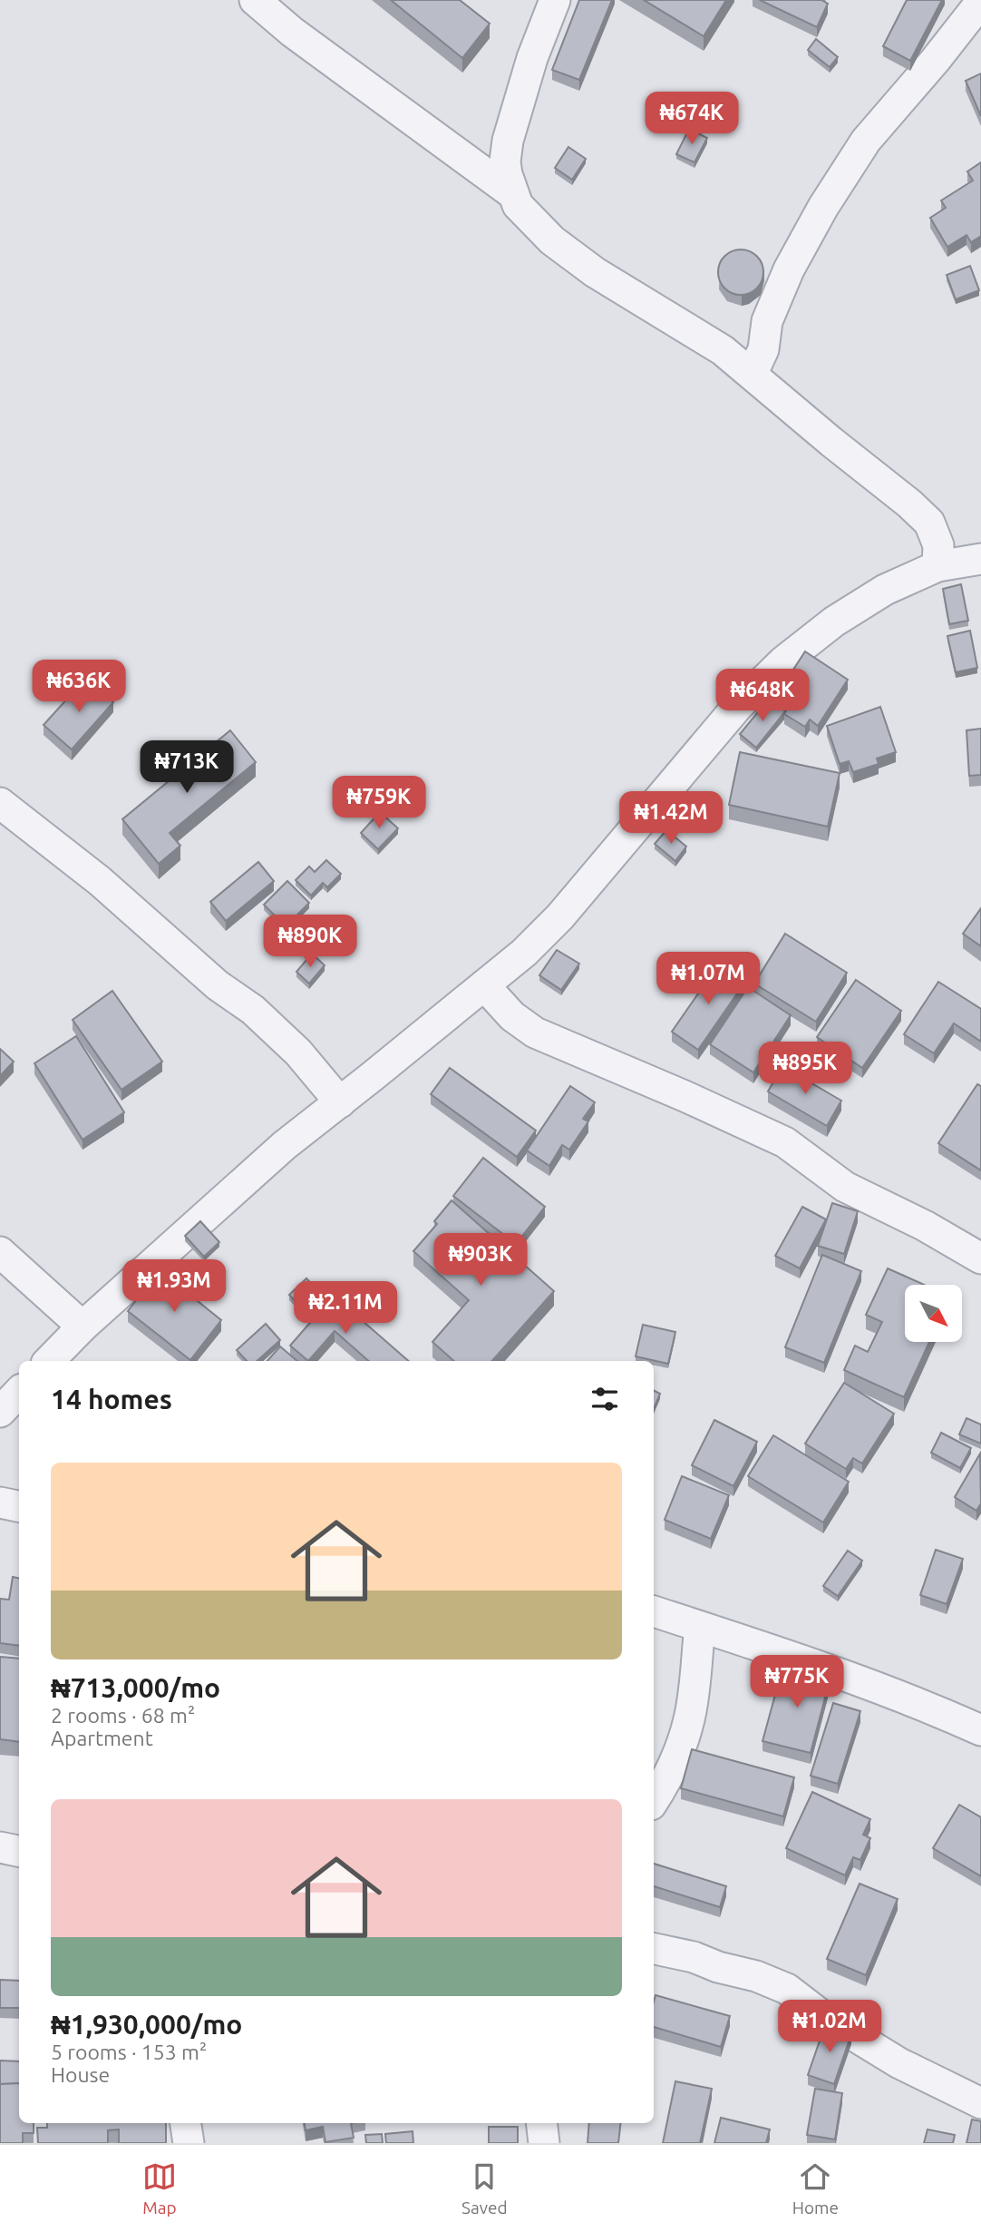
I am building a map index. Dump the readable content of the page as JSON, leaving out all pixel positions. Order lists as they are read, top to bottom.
{
  "north": "bottom right",
  "page": {
    "price": [
      "₦674K",
      "₦636K",
      "₦648K",
      "₦713K",
      "₦759K",
      "₦1.42M",
      "₦890K",
      "₦1.07M",
      "₦895K",
      "₦903K",
      "₦1.93M",
      "₦2.11M",
      "₦775K",
      "₦1.02M"
    ],
    "heading": "14 homes",
    "list": [
      {
        "name": "₦713,000/mo",
        "note": "2 rooms · 68 m² · Apartment"
      },
      {
        "name": "₦1,930,000/mo",
        "note": "5 rooms · 153 m² · House"
      }
    ],
    "tabs": ["Map", "Saved", "Home"]
  }
}
